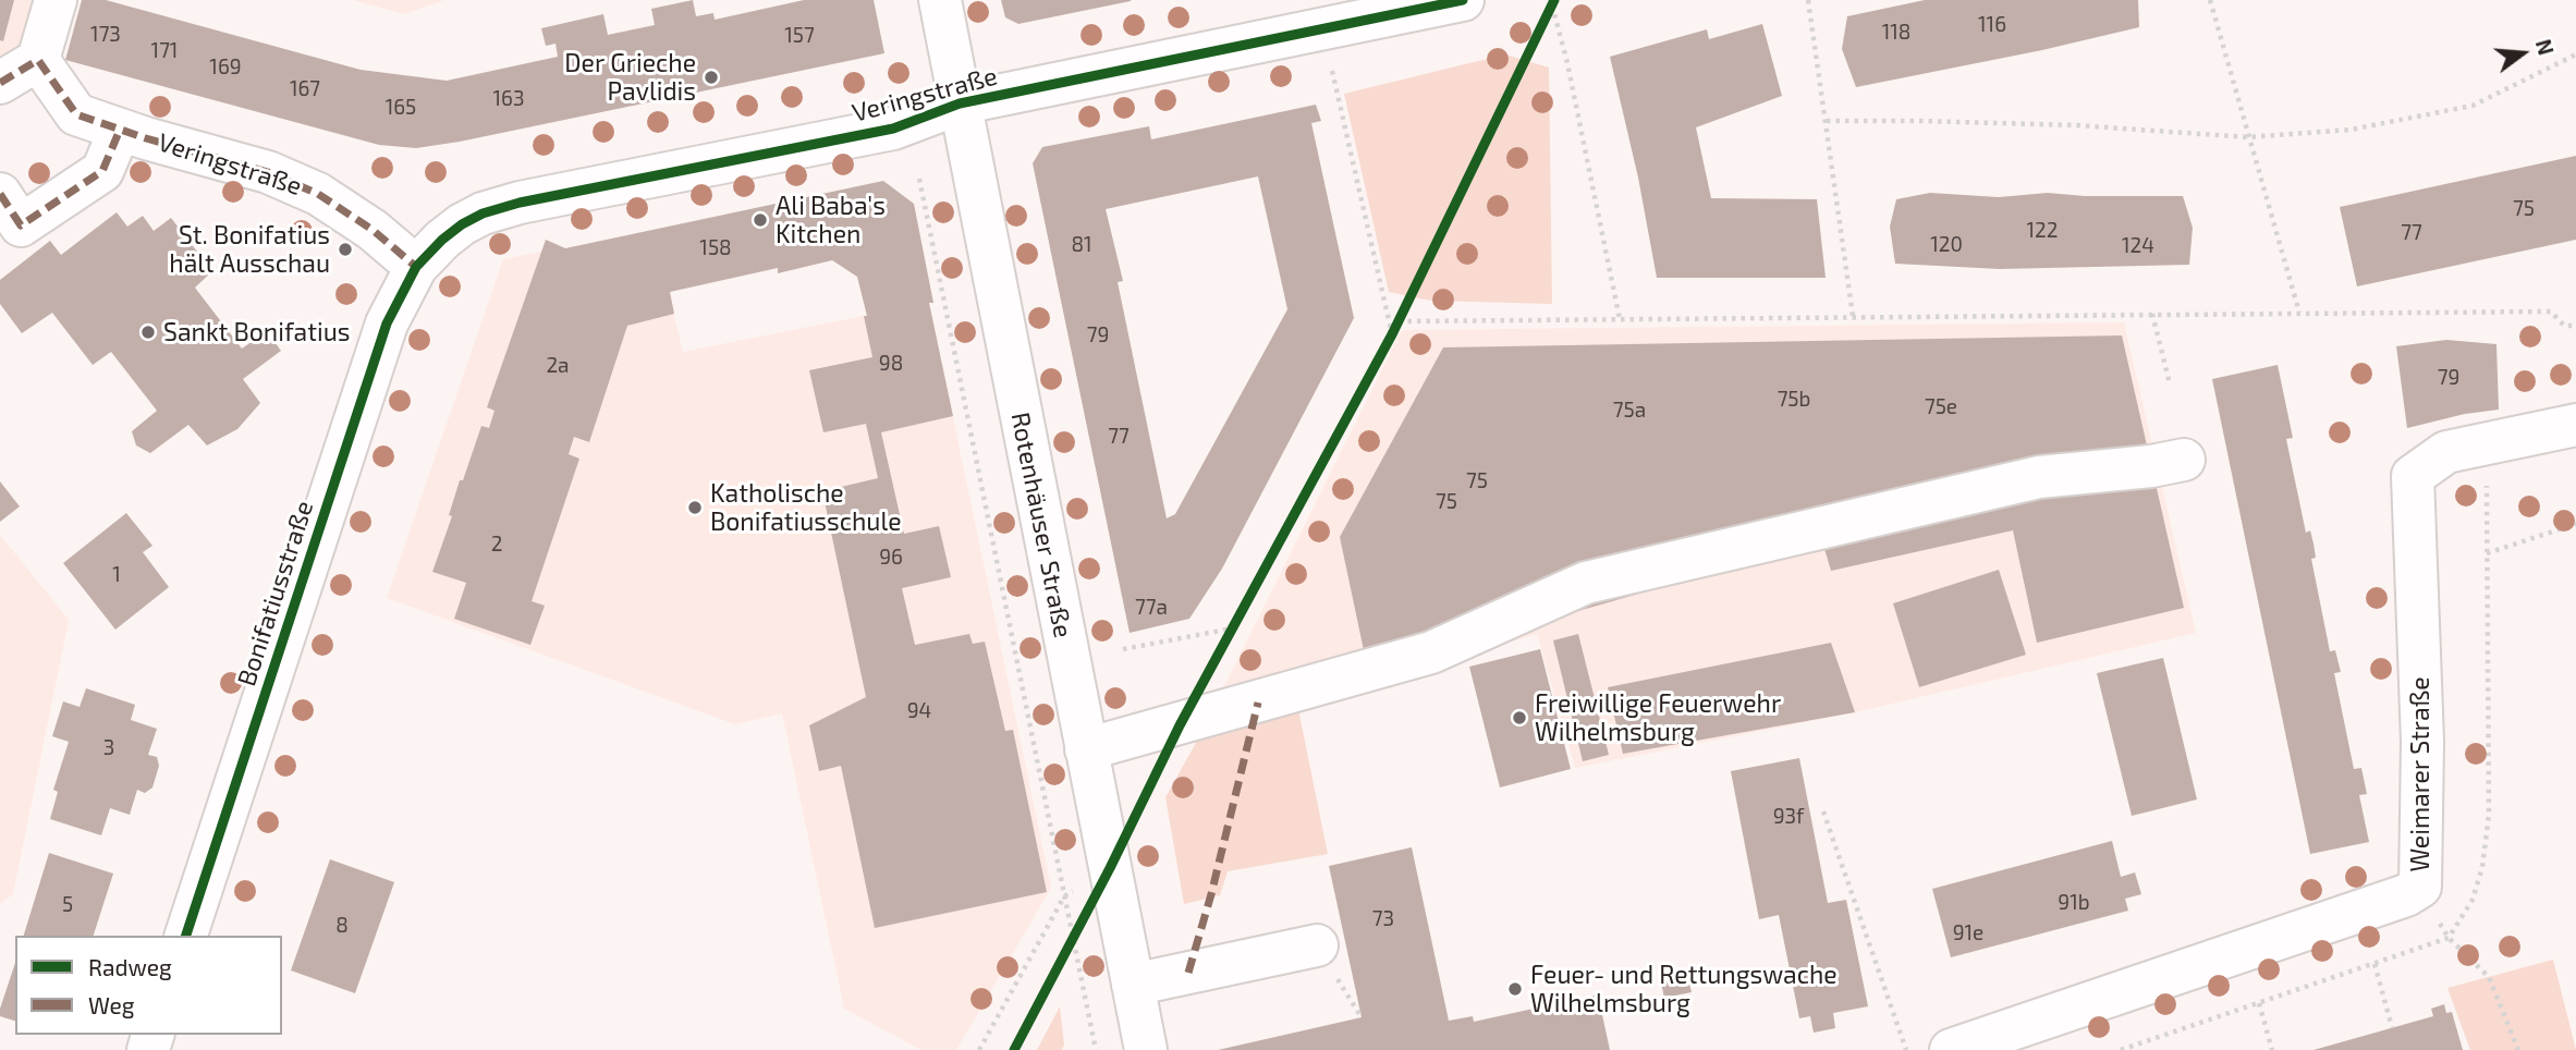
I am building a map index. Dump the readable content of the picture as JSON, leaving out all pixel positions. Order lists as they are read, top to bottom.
{
  "streets": {
    "street": [
      "Veringstraße",
      "Rotenhäuser Straße",
      "Bonifatiusstraße",
      "Weimarer Straße"
    ]
  },
  "crossings": [
    ["Veringstraße", "Rotenhäuser Straße"],
    ["Veringstraße", "Bonifatiusstraße"]
  ],
  "places": [
    "Der Grieche Pavlidis",
    "Ali Baba's Kitchen",
    "St. Bonifatius hält Ausschau",
    "Sankt Bonifatius",
    "Katholische Bonifatiusschule",
    "Freiwillige Feuerwehr Wilhelmsburg",
    "Feuer- und Rettungswache Wilhelmsburg"
  ],
  "house_numbers": [
    "116",
    "118",
    "173",
    "157",
    "171",
    "169",
    "167",
    "163",
    "165",
    "75",
    "122",
    "77",
    "81",
    "120",
    "124",
    "158",
    "79",
    "98",
    "2a",
    "79",
    "75b",
    "75e",
    "75a",
    "77",
    "75",
    "75",
    "2",
    "96",
    "1",
    "77a",
    "94",
    "3",
    "93f",
    "91b",
    "5",
    "73",
    "8",
    "91e"
  ],
  "legend": ["Radweg", "Weg"],
  "north": "right"
}
